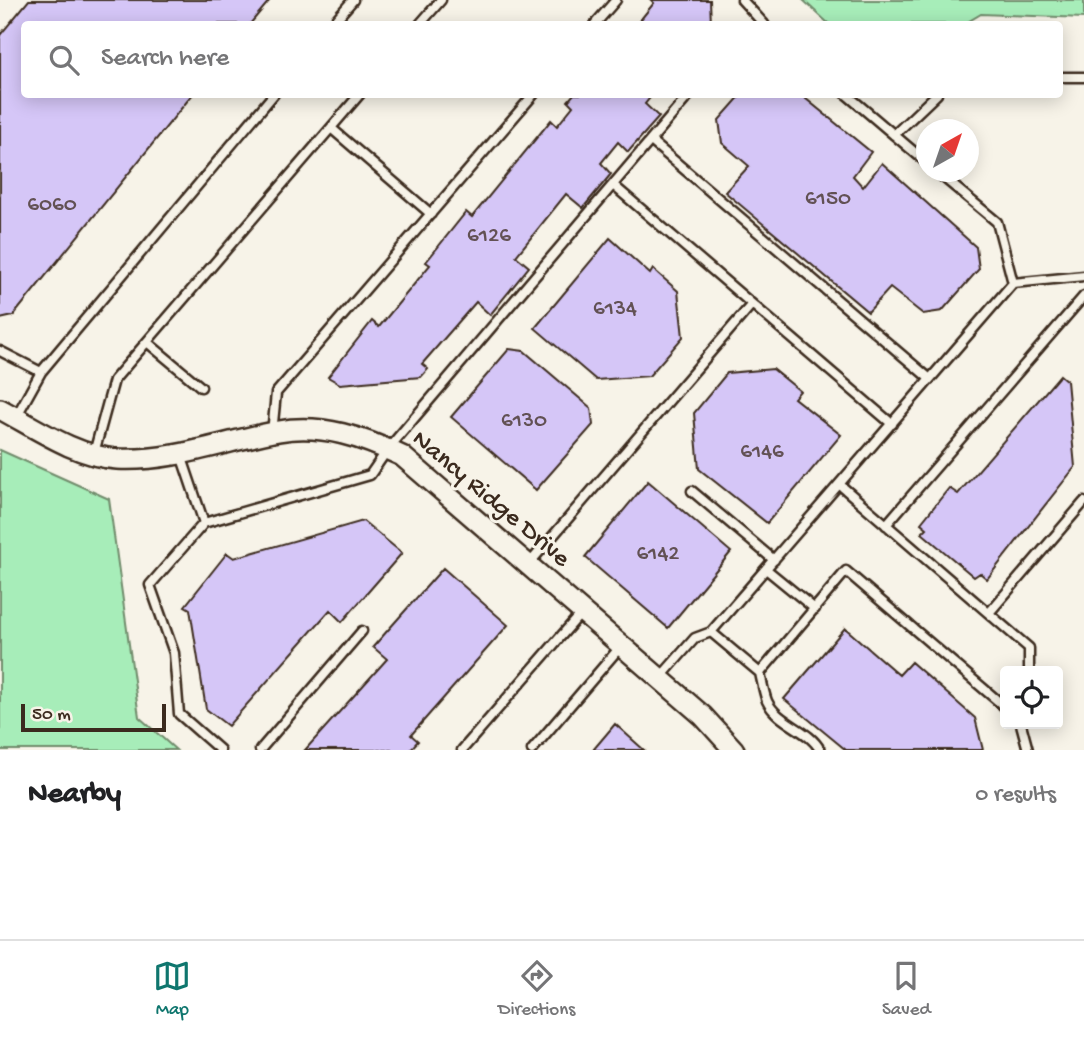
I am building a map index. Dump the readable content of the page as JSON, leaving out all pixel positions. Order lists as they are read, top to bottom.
{
  "streets": {
    "street": ["Nancy Ridge Drive"]
  },
  "house_numbers": [
    "6150",
    "6060",
    "6126",
    "6134",
    "6130",
    "6146",
    "6142"
  ],
  "scale_bar": "50 m",
  "north": "top right",
  "page": {
    "search": "Search here",
    "scale": "50 m",
    "heading": ["Nearby", "0 results"],
    "nav": ["Map", "Directions", "Saved"]
  }
}
